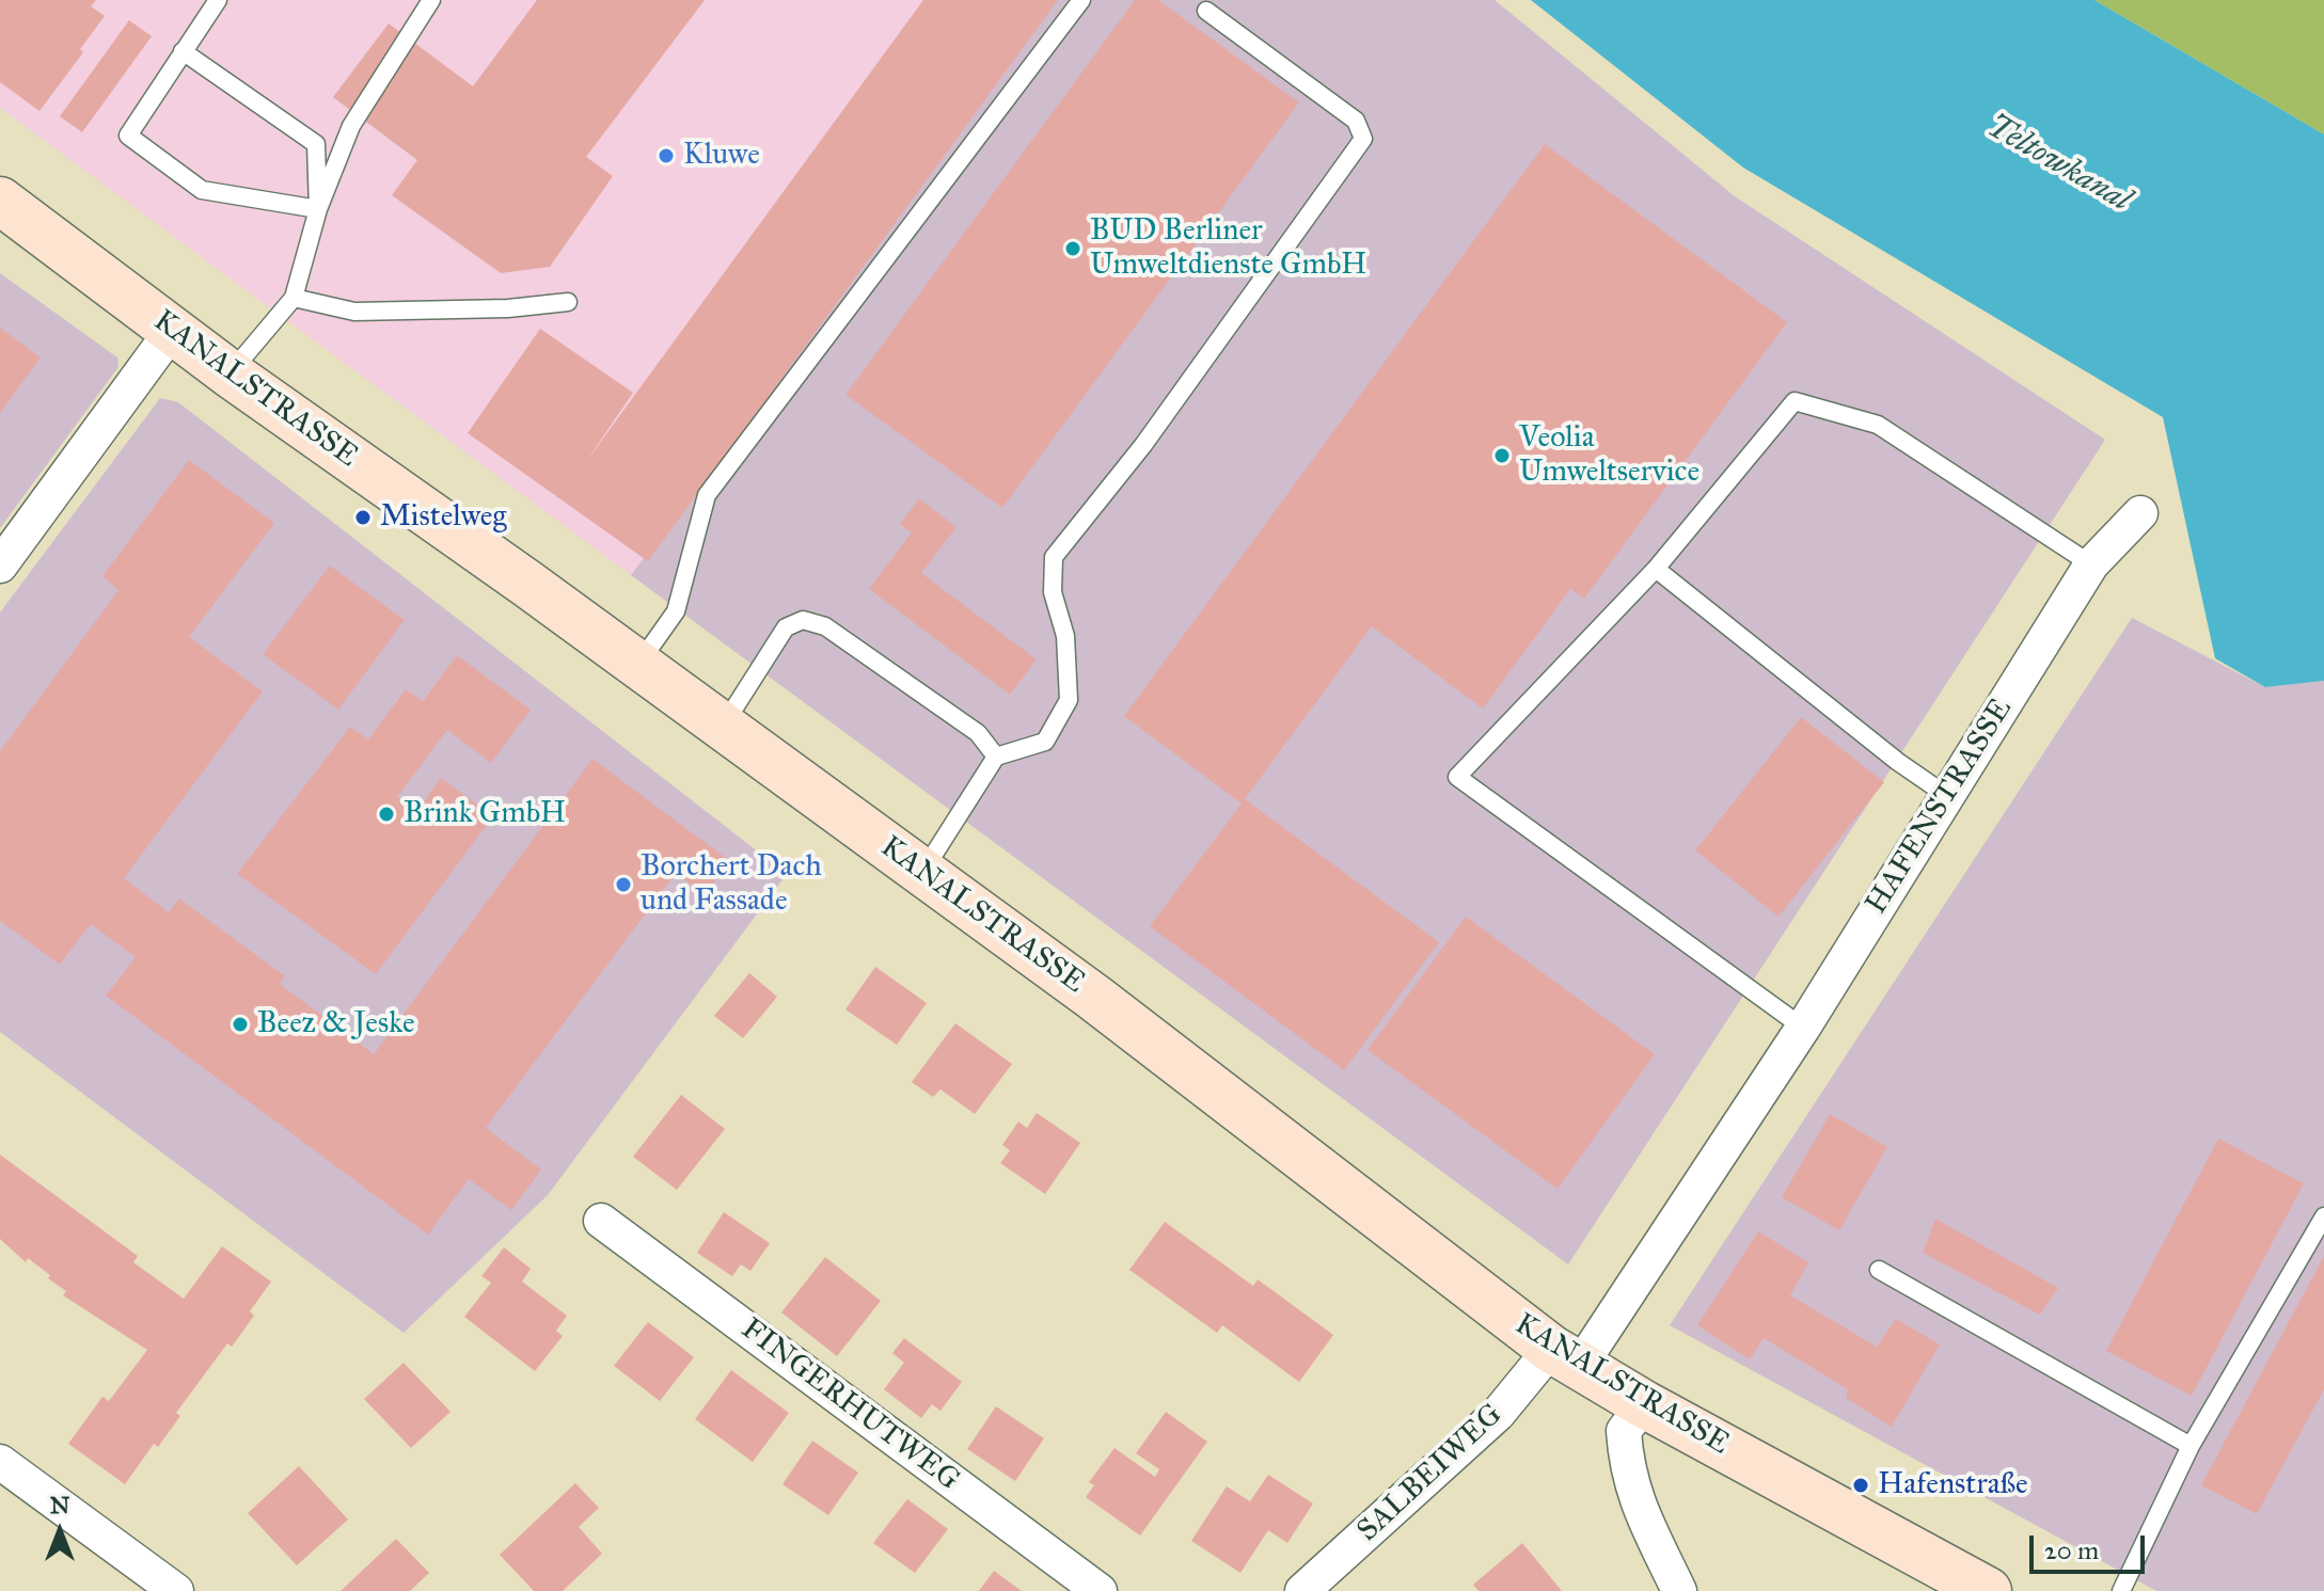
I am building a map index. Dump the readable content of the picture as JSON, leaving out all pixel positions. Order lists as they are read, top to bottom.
{
  "streets": {
    "street": [
      "KANALSTRASSE",
      "HAFENSTRASSE",
      "FINGERHUTWEG",
      "SALBEIWEG"
    ]
  },
  "crossings": [
    ["KANALSTRASSE", "HAFENSTRASSE"],
    ["KANALSTRASSE", "SALBEIWEG"],
    ["HAFENSTRASSE", "SALBEIWEG"]
  ],
  "water": ["Teltowkanal"],
  "places": [
    "Kluwe",
    "BUD Berliner Umweltdienste GmbH",
    "Veolia Umweltservice",
    "Mistelweg",
    "Brink GmbH",
    "Borchert Dach und Fassade",
    "Beez & Jeske",
    "Hafenstraße"
  ],
  "scale_bar": "20 m",
  "north": "top"
}
